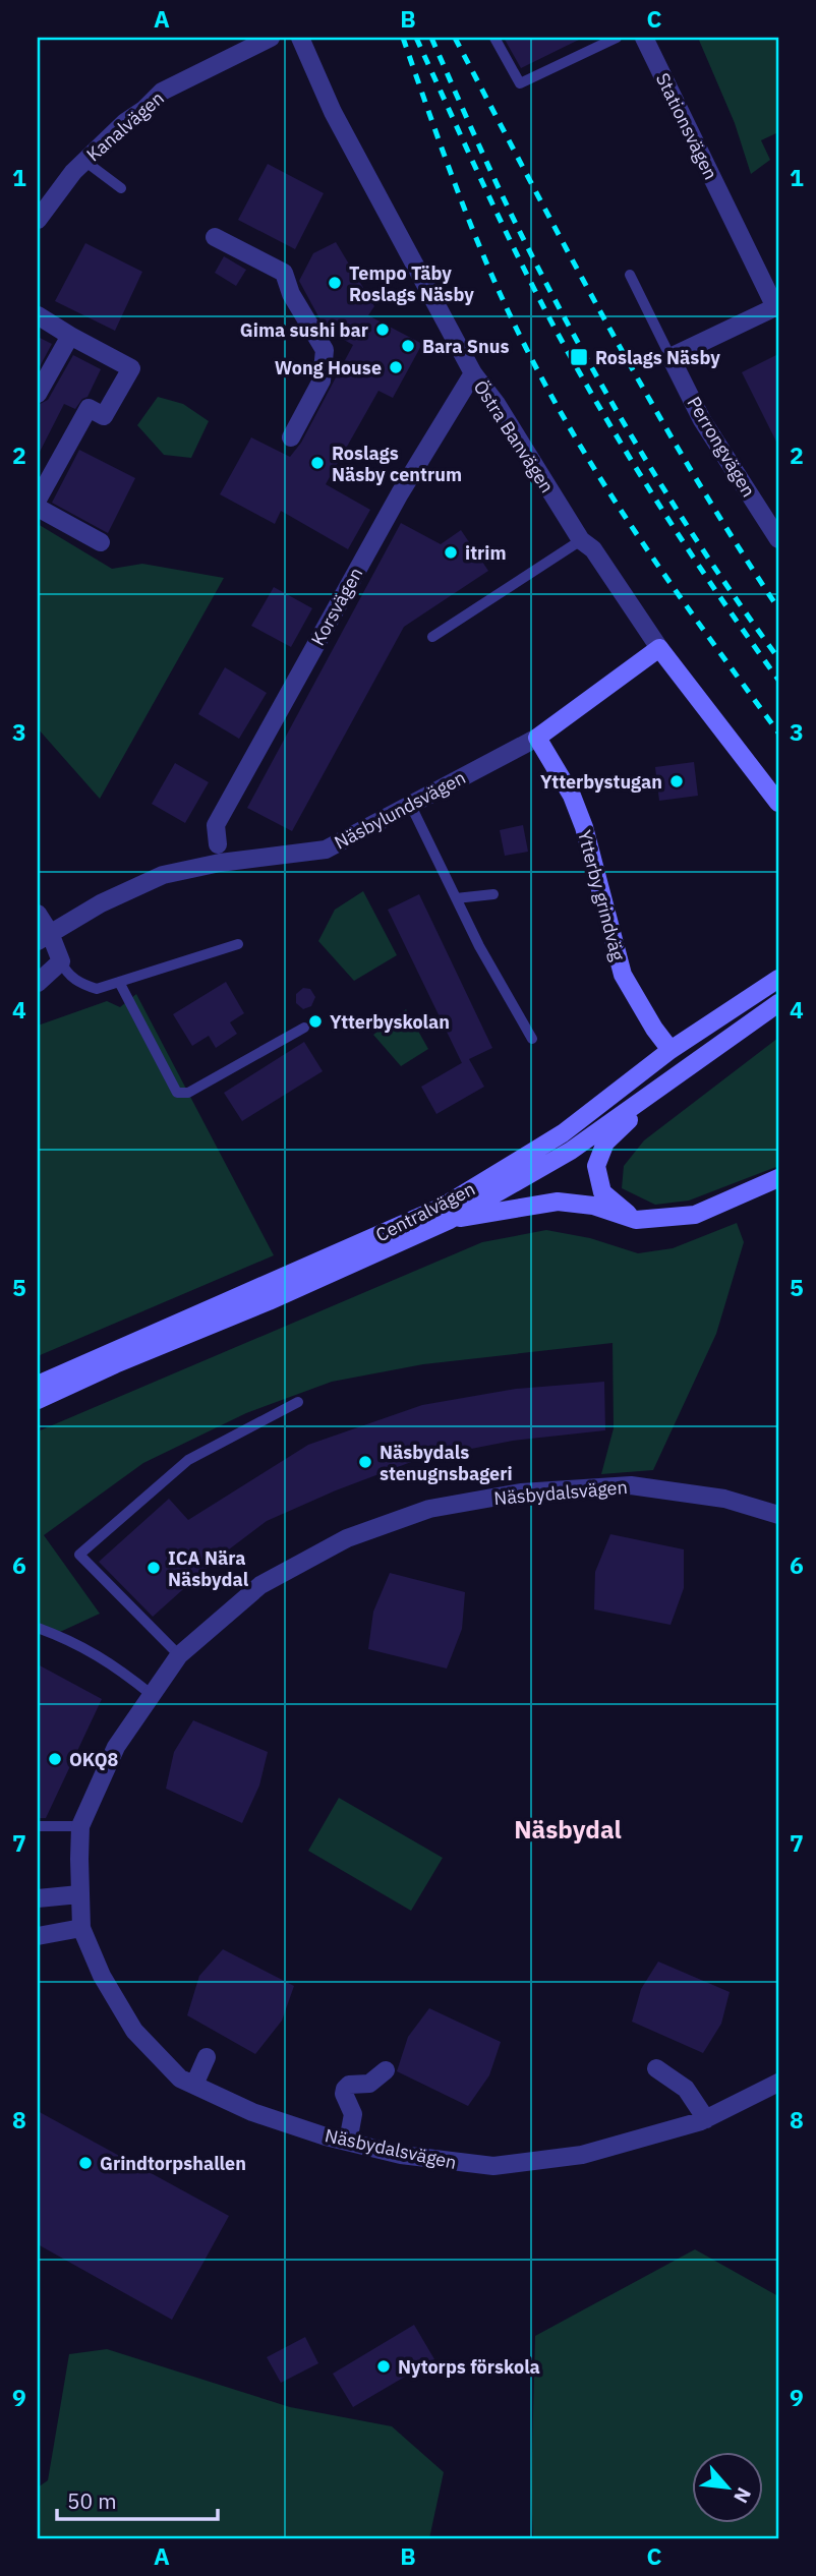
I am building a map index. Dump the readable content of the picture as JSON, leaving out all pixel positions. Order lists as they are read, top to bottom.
{
  "streets": {
    "street": [
      "Kanalvägen",
      "Stationsvägen",
      "Östra Banvägen",
      "Perrongvägen",
      "Korsvägen",
      "Näsbylundsvägen",
      "Ytterby grindväg",
      "Centralvägen",
      "Näsbydalsvägen"
    ]
  },
  "crossings": [
    ["Östra Banvägen", "Korsvägen"],
    ["Östra Banvägen", "Näsbylundsvägen"],
    ["Näsbylundsvägen", "Ytterby grindväg"],
    ["Ytterby grindväg", "Centralvägen"]
  ],
  "districts": ["Näsbydal"],
  "places": {
    "other": [
      "Tempo Täby Roslags Näsby",
      "Gima sushi bar",
      "Bara Snus",
      "Wong House",
      "Roslags Näsby centrum",
      "itrim",
      "Ytterbystugan",
      "Ytterbyskolan",
      "Näsbydals stenugnsbageri",
      "ICA Nära Näsbydal",
      "OKQ8",
      "Grindtorpshallen",
      "Nytorps förskola"
    ],
    "transit": ["Roslags Näsby"]
  },
  "scale_bar": "50 m",
  "north": "bottom right",
  "grid": {
    "columns": ["A", "B", "C"],
    "rows": [
      "1",
      "2",
      "3",
      "4",
      "5",
      "6",
      "7",
      "8",
      "9"
    ]
  }
}
